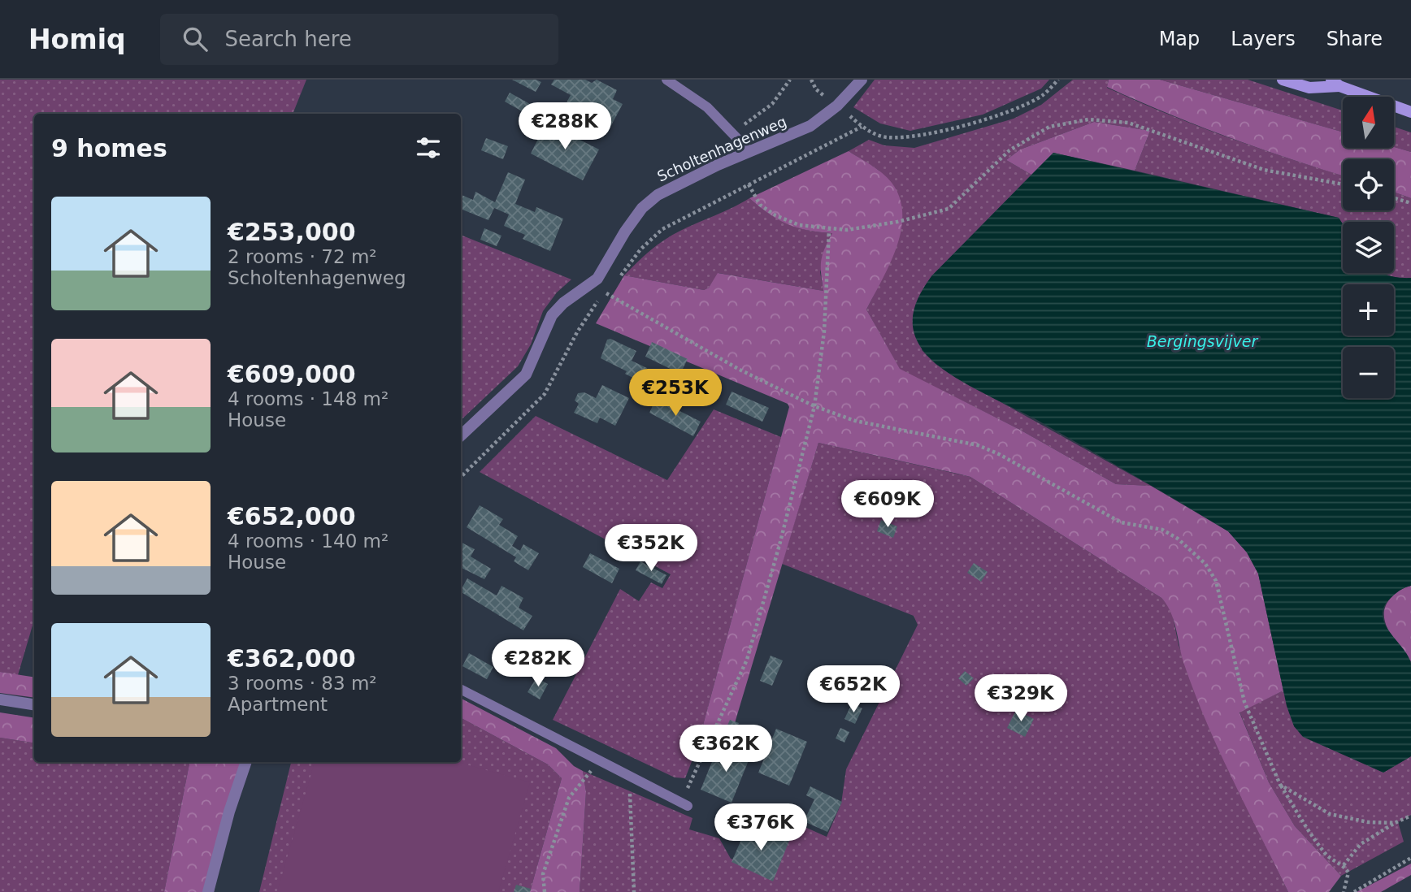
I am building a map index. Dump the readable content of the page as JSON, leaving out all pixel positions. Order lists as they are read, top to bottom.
{
  "streets": {
    "street": ["Scholtenhagenweg"]
  },
  "water": ["Bergingsvijver"],
  "north": "top",
  "page": {
    "header": "Homiq",
    "search": "Search here",
    "nav": ["Map", "Layers", "Share"],
    "map_buttons": ["+", "−"],
    "price": [
      "€288K",
      "€253K",
      "€609K",
      "€352K",
      "€282K",
      "€652K",
      "€329K",
      "€362K",
      "€376K"
    ],
    "heading": "9 homes",
    "list": [
      {
        "name": "€253,000",
        "note": "2 rooms · 72 m² · Scholtenhagenweg"
      },
      {
        "name": "€609,000",
        "note": "4 rooms · 148 m² · House"
      },
      {
        "name": "€652,000",
        "note": "4 rooms · 140 m² · House"
      },
      {
        "name": "€362,000",
        "note": "3 rooms · 83 m² · Apartment"
      }
    ]
  }
}
